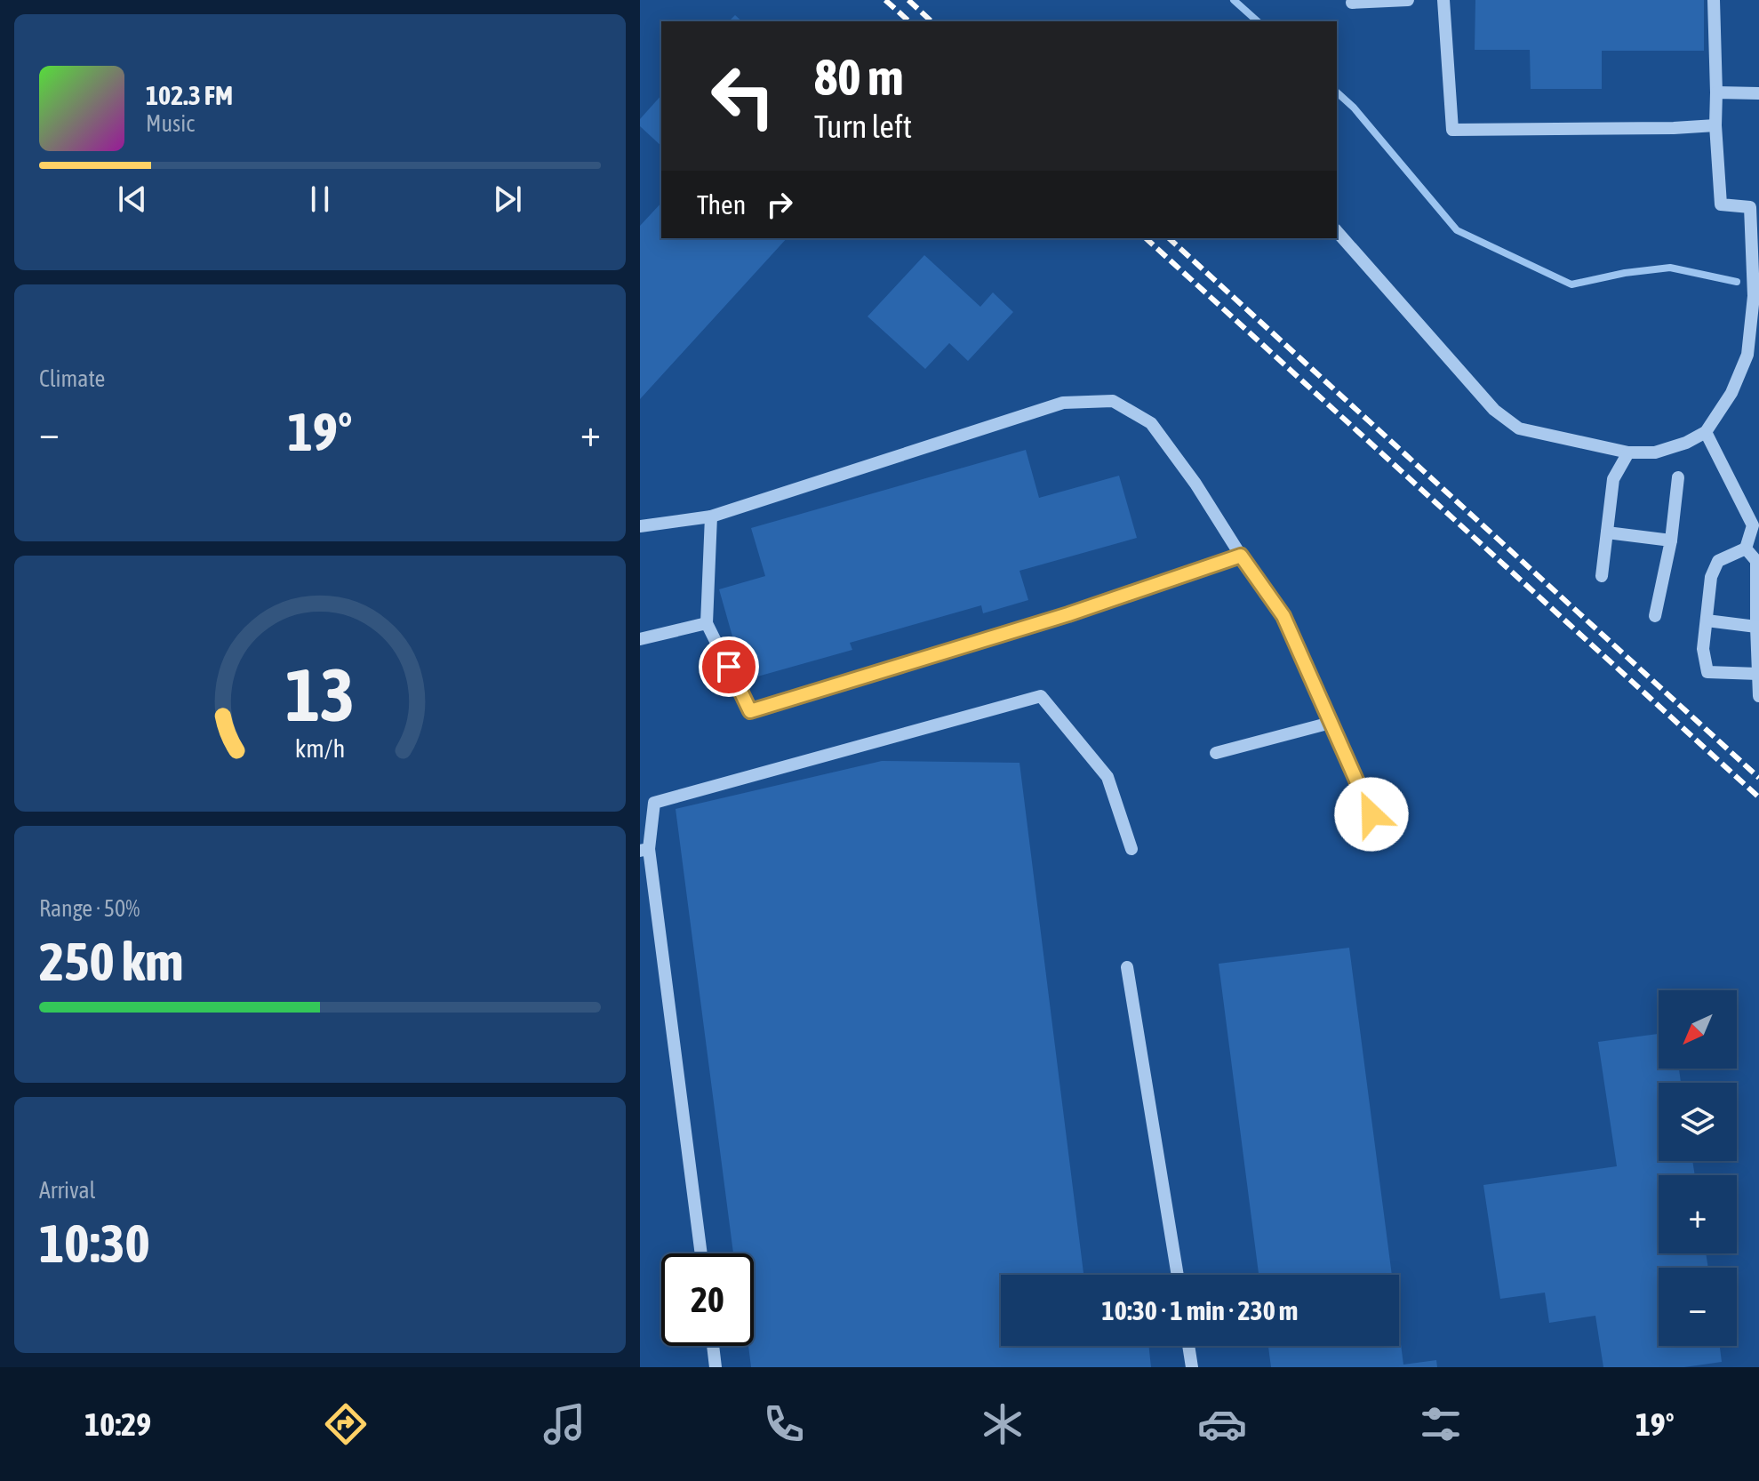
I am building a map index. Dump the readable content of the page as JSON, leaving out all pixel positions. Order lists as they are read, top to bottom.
{
  "north": "bottom left",
  "page": {
    "turn": ["80 m", "Turn left"],
    "song": ["102.3 FM", "Music"],
    "then": "Then",
    "tile": [
      "Climate",
      ["Range · 50%", "250 km"],
      ["Arrival", "10:30"]
    ],
    "heat": ["−", "19°", "+"],
    "map_buttons": ["+", "−"],
    "limit": "20",
    "trip": "10:30 · 1 min · 230 m",
    "tabs": ["10:29", "19°"],
    "gauge": ["13", "km/h"]
  }
}
